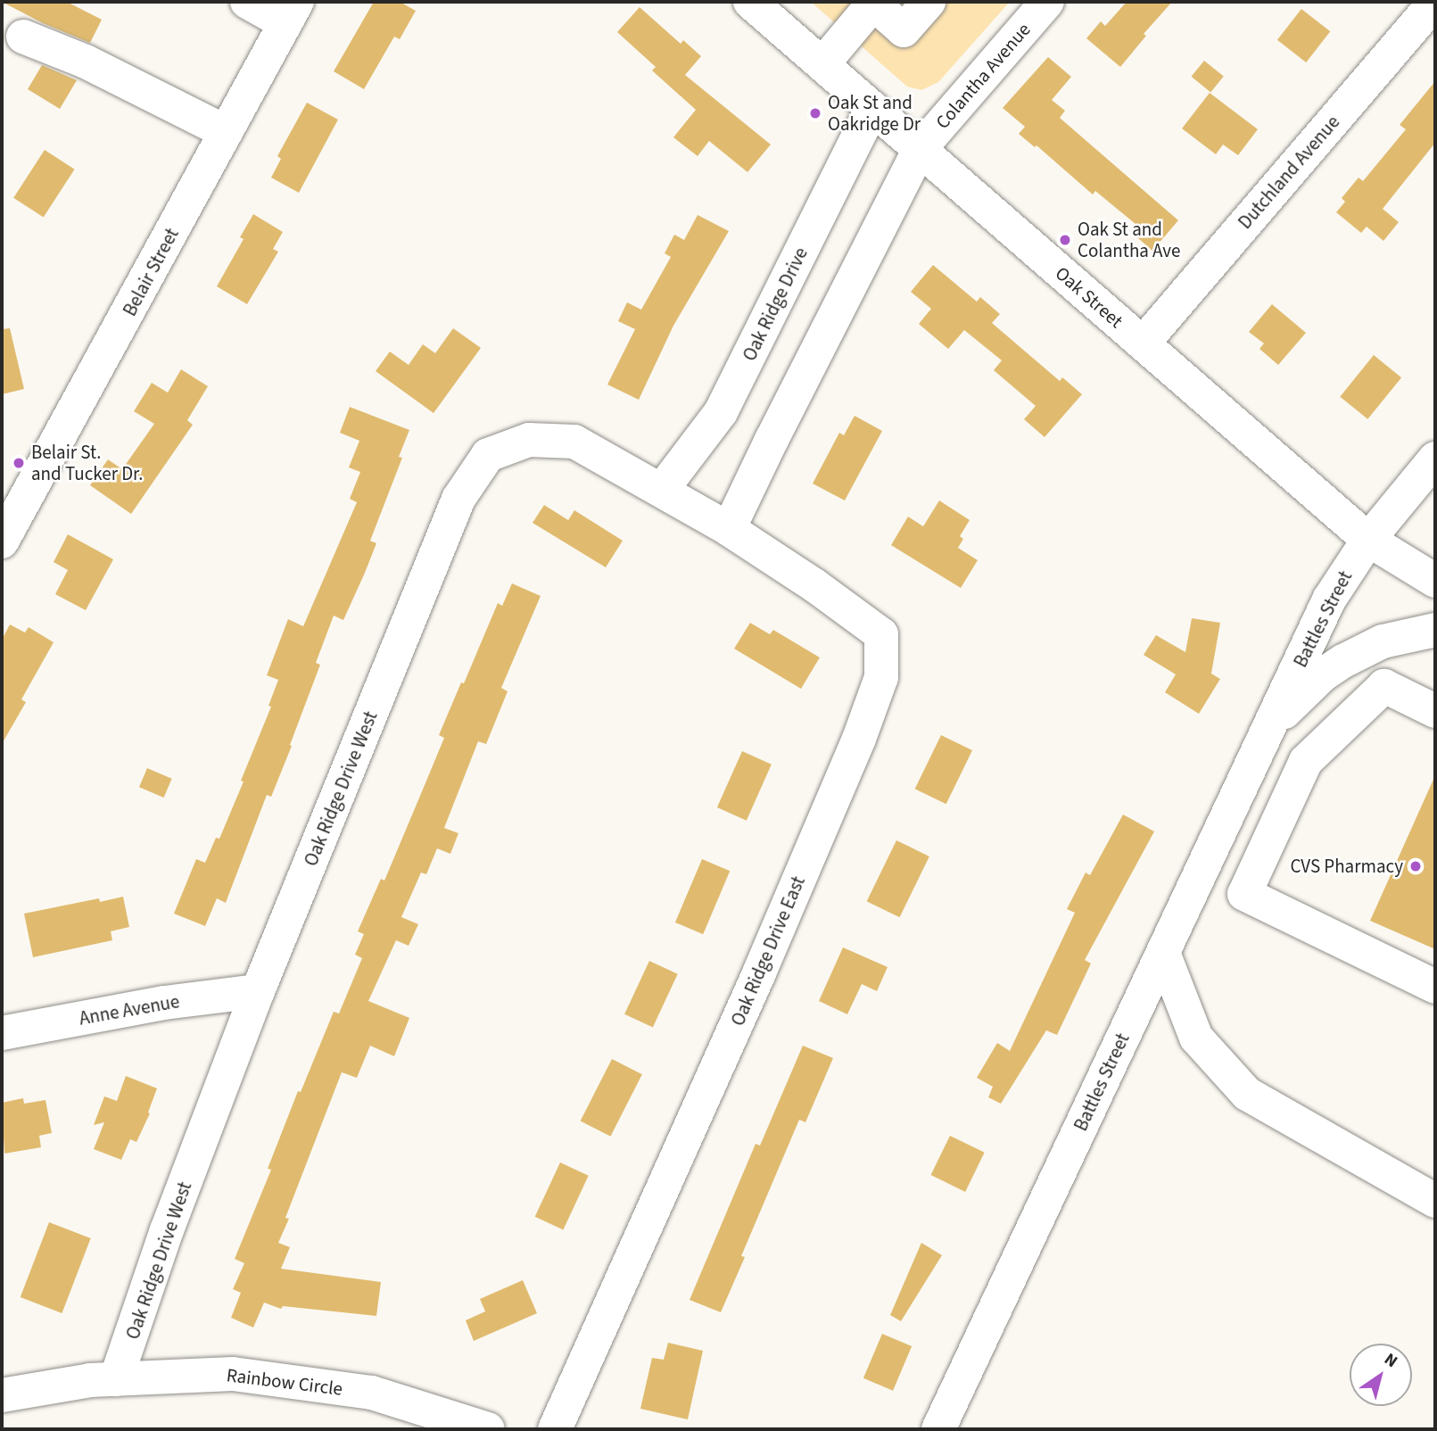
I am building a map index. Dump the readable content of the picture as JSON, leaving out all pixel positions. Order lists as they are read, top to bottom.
{
  "streets": {
    "street": [
      "Colantha Avenue",
      "Dutchland Avenue",
      "Belair Street",
      "Oak Street",
      "Oak Ridge Drive",
      "Battles Street",
      "Oak Ridge Drive West",
      "Oak Ridge Drive East",
      "Anne Avenue",
      "Rainbow Circle"
    ]
  },
  "crossings": [
    ["Colantha Avenue", "Oak Street"],
    ["Dutchland Avenue", "Oak Street"],
    ["Oak Street", "Oak Ridge Drive"],
    ["Oak Street", "Battles Street"],
    ["Oak Ridge Drive", "Oak Ridge Drive West"],
    ["Oak Ridge Drive West", "Oak Ridge Drive East"],
    ["Oak Ridge Drive West", "Anne Avenue"],
    ["Oak Ridge Drive West", "Rainbow Circle"]
  ],
  "places": [
    "Oak St and Oakridge Dr",
    "Oak St and Colantha Ave",
    "Belair St. and Tucker Dr.",
    "CVS Pharmacy"
  ],
  "north": "top right"
}
